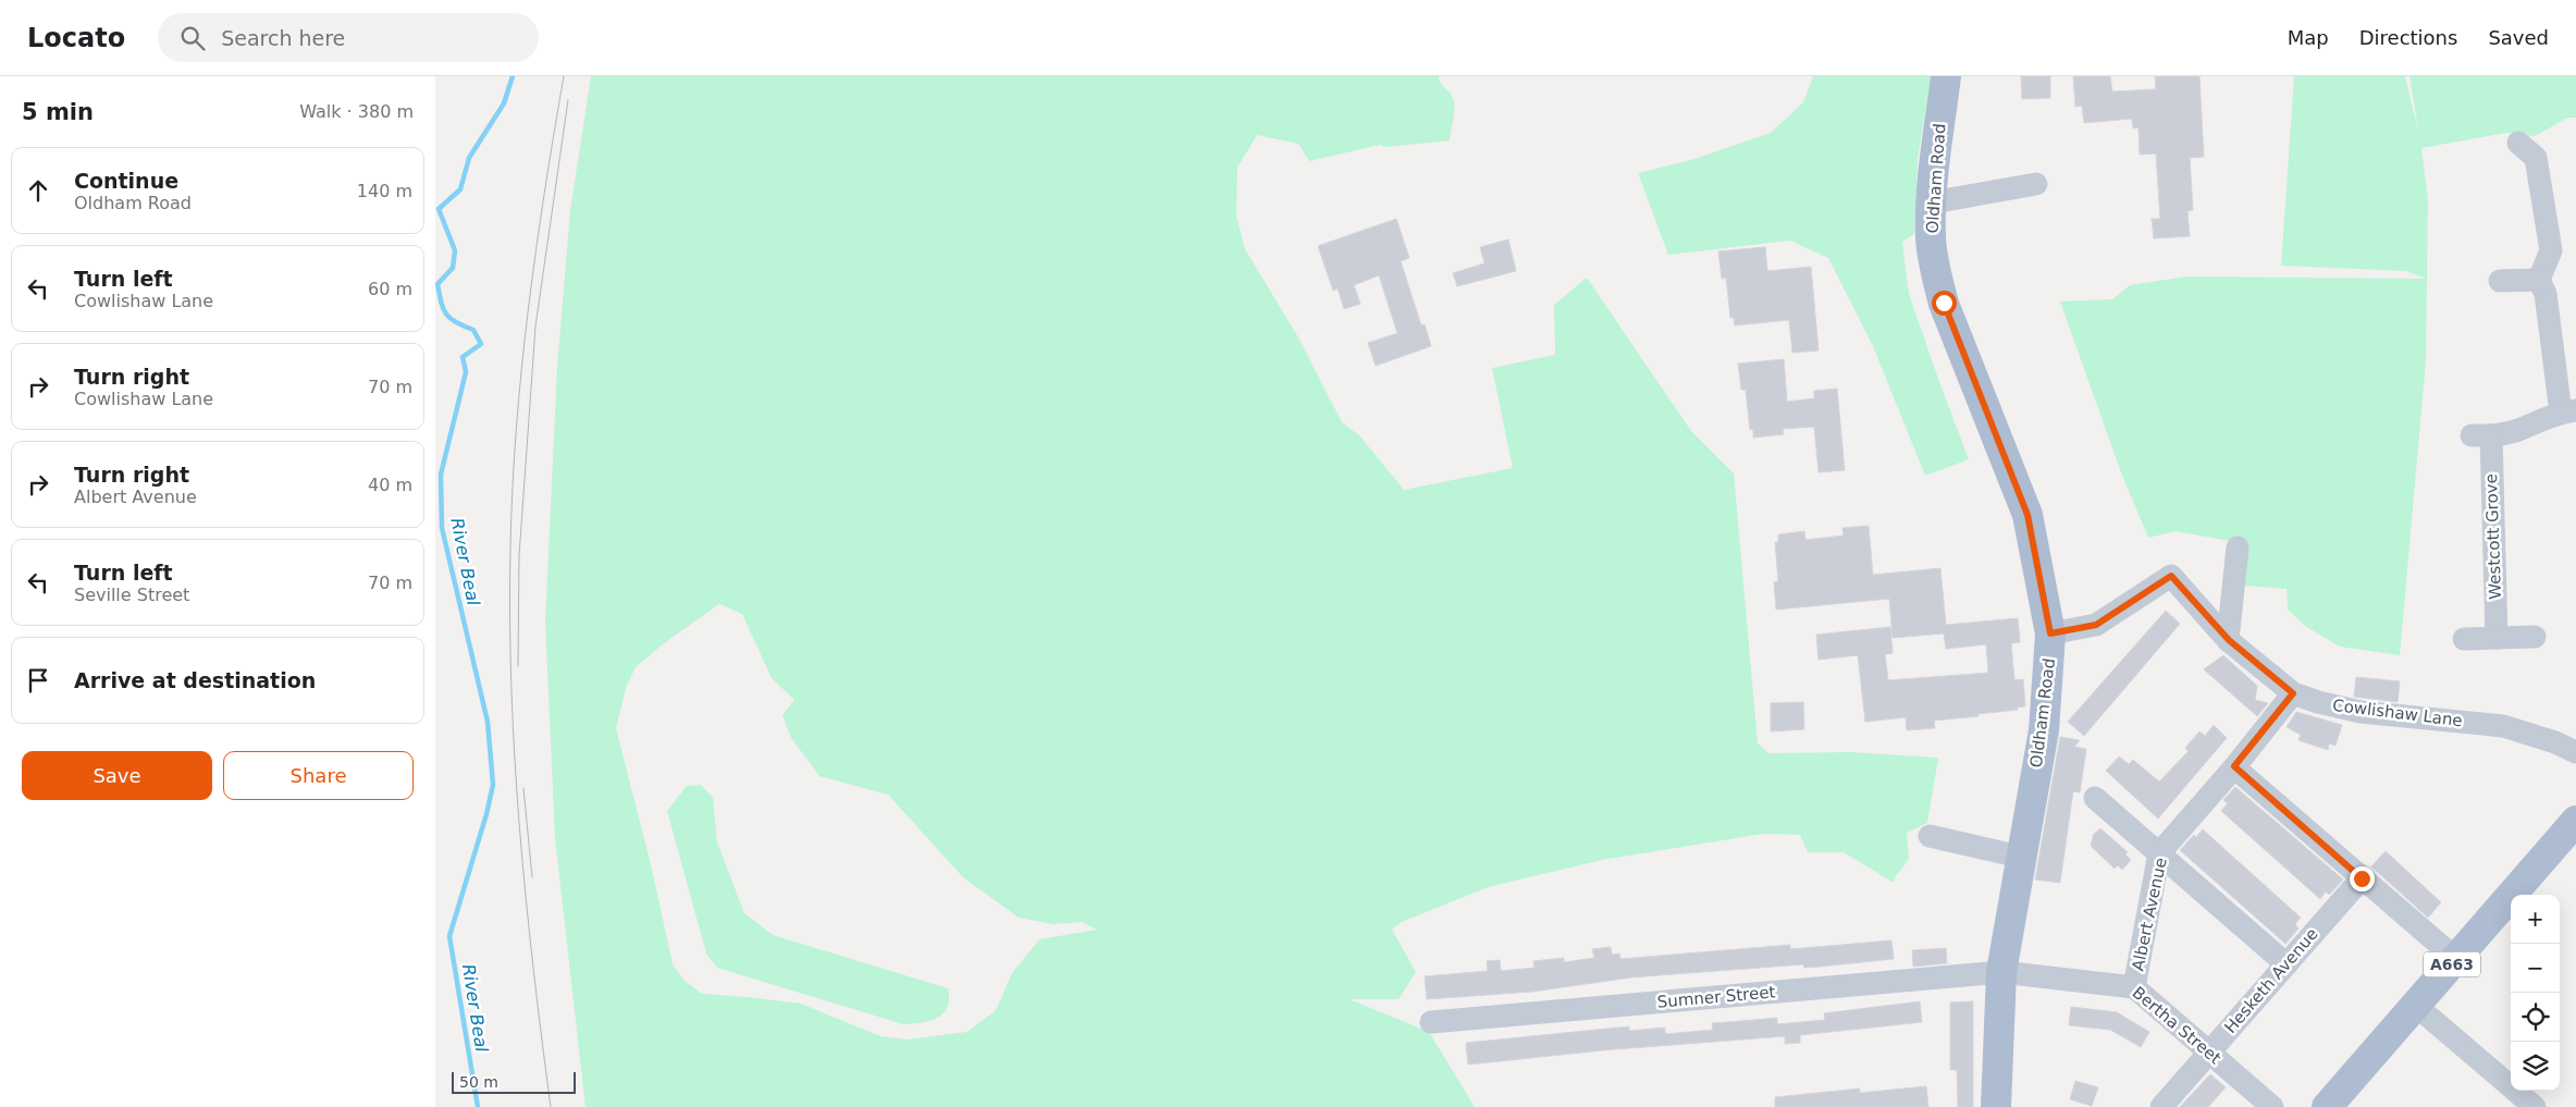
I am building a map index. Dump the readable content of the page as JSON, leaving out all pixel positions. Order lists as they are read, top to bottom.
{
  "streets": {
    "main road": ["Oldham Road", "A663"],
    "street": [
      "Westcott Grove",
      "Cowlishaw Lane",
      "Albert Avenue",
      "Hesketh Avenue",
      "Sumner Street",
      "Bertha Street"
    ]
  },
  "crossings": [
    ["Oldham Road", "Cowlishaw Lane"],
    ["Oldham Road", "Sumner Street"],
    ["Oldham Road", "Bertha Street"],
    ["Cowlishaw Lane", "Albert Avenue"],
    ["Albert Avenue", "Bertha Street"],
    ["Hesketh Avenue", "Bertha Street"],
    ["Sumner Street", "Bertha Street"]
  ],
  "water": ["River Beal"],
  "scale_bar": "50 m",
  "page": {
    "header": "Locato",
    "search": "Search here",
    "nav": ["Map", "Directions", "Saved"],
    "heading": ["5 min", "Walk · 380 m"],
    "list": [
      ["Continue", "Oldham Road", "140 m"],
      ["Turn left", "Cowlishaw Lane", "60 m"],
      ["Turn right", "Cowlishaw Lane", "70 m"],
      ["Turn right", "Albert Avenue", "40 m"],
      ["Turn left", "Seville Street", "70 m"],
      "Arrive at destination"
    ],
    "buttons": ["Save", "Share"],
    "map_buttons": ["+", "−"],
    "scale": "50 m"
  }
}
